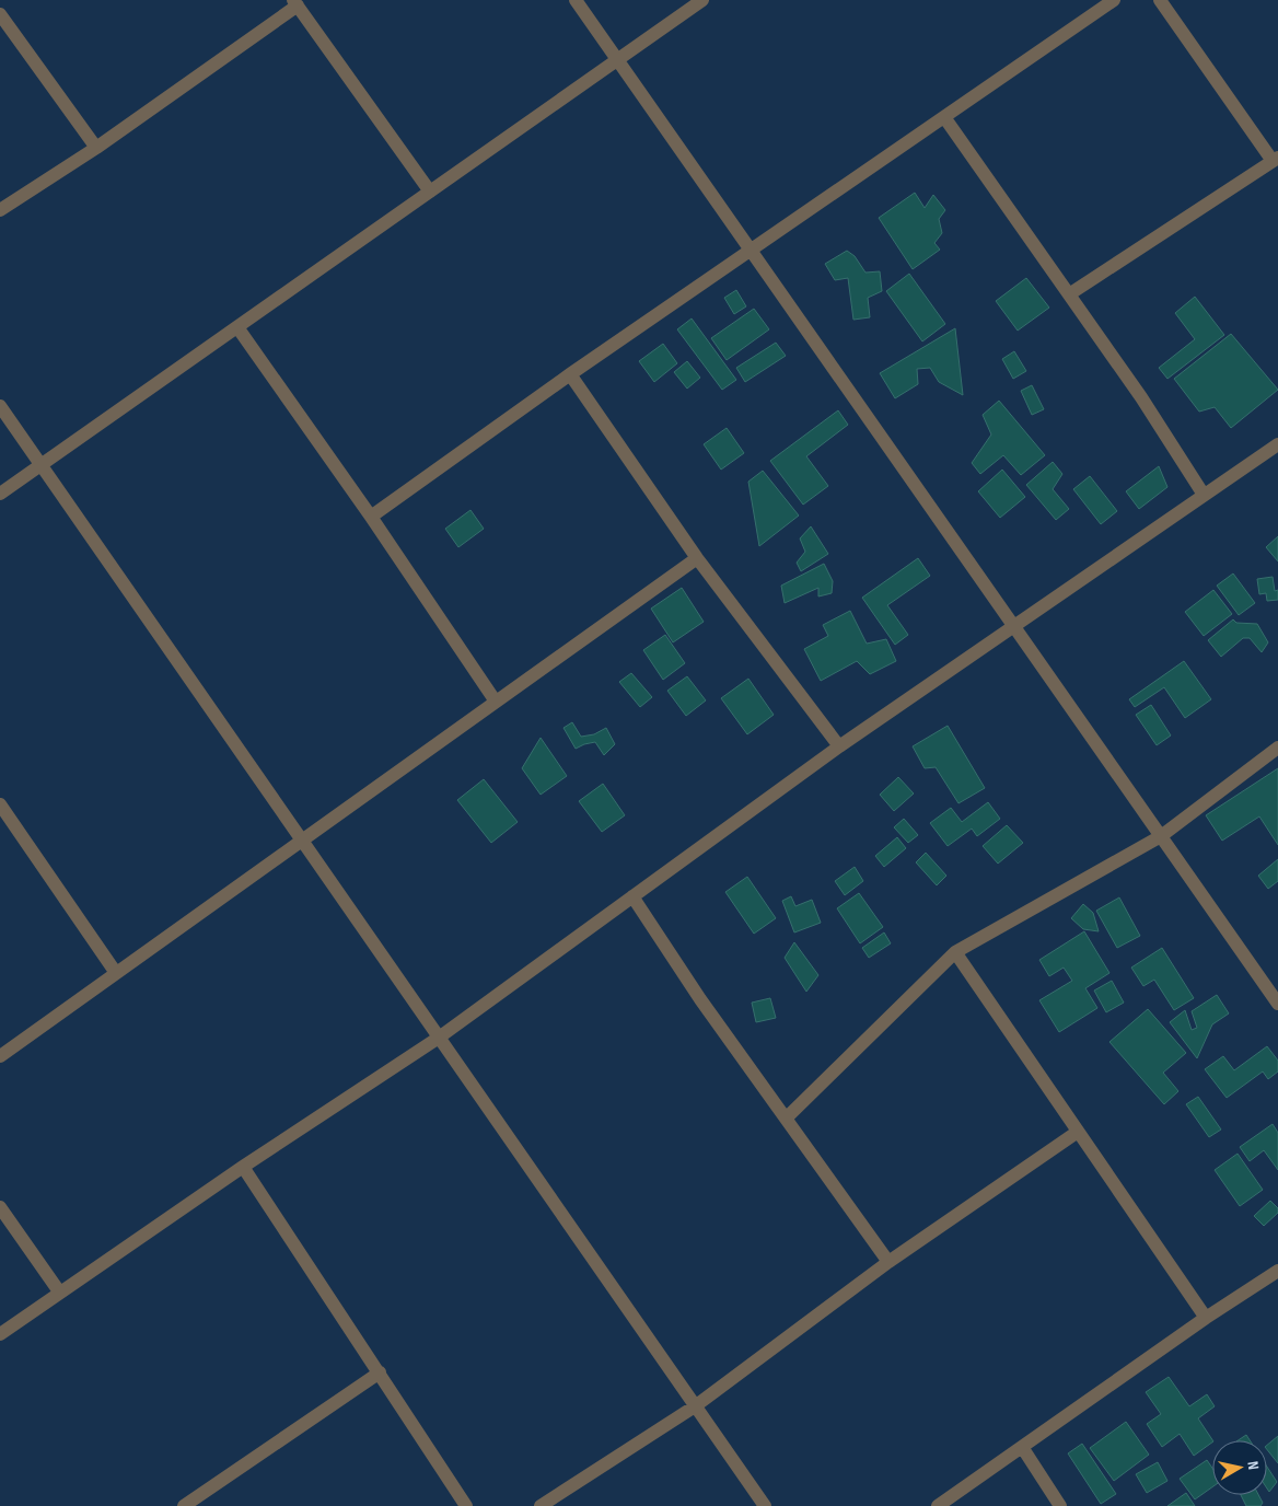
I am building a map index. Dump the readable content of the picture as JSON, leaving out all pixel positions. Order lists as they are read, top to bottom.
{
  "north": "right"
}
